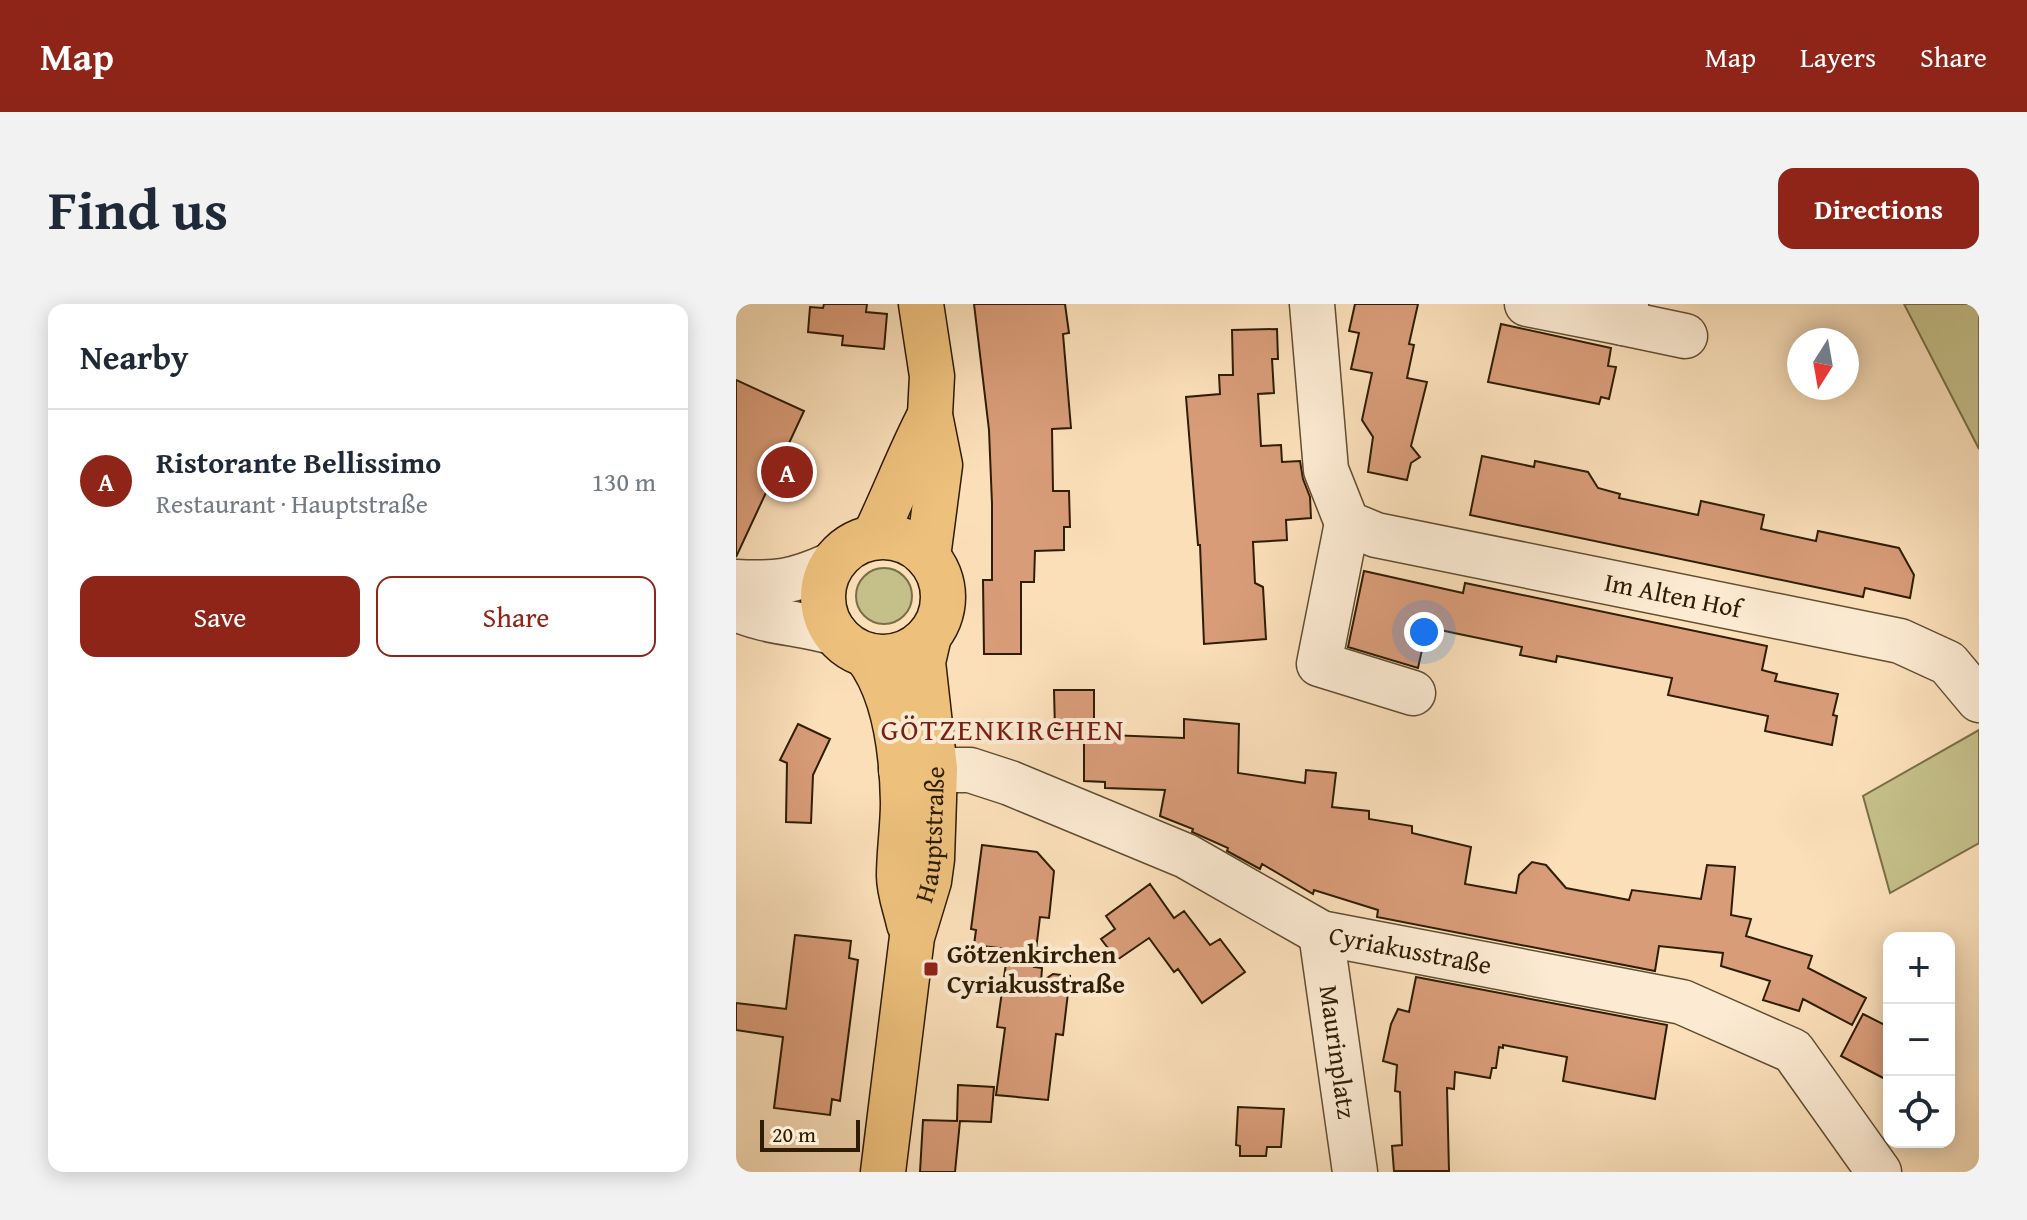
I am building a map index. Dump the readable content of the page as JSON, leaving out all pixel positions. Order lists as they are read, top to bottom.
{
  "streets": {
    "main road": ["Hauptstraße"],
    "street": ["Im Alten Hof", "Cyriakusstraße", "Maurinplatz"]
  },
  "crossings": [
    ["Hauptstraße", "Cyriakusstraße"],
    ["Cyriakusstraße", "Maurinplatz"]
  ],
  "districts": ["GÖTZENKIRCHEN"],
  "places": {
    "transit": ["Götzenkirchen Cyriakusstraße"]
  },
  "scale_bar": "20 m",
  "north": "bottom",
  "page": {
    "header": "Map",
    "nav": ["Map", "Layers", "Share"],
    "title": "Find us",
    "buttons": [
      "Directions",
      ["Save", "Share"]
    ],
    "heading": "Nearby",
    "list": [
      {
        "mark": "A",
        "name": "Ristorante Bellissimo",
        "note": "Restaurant · Hauptstraße",
        "value": "130 m"
      }
    ],
    "pins": "A",
    "map_buttons": ["+", "−"],
    "scale": "20 m"
  }
}
